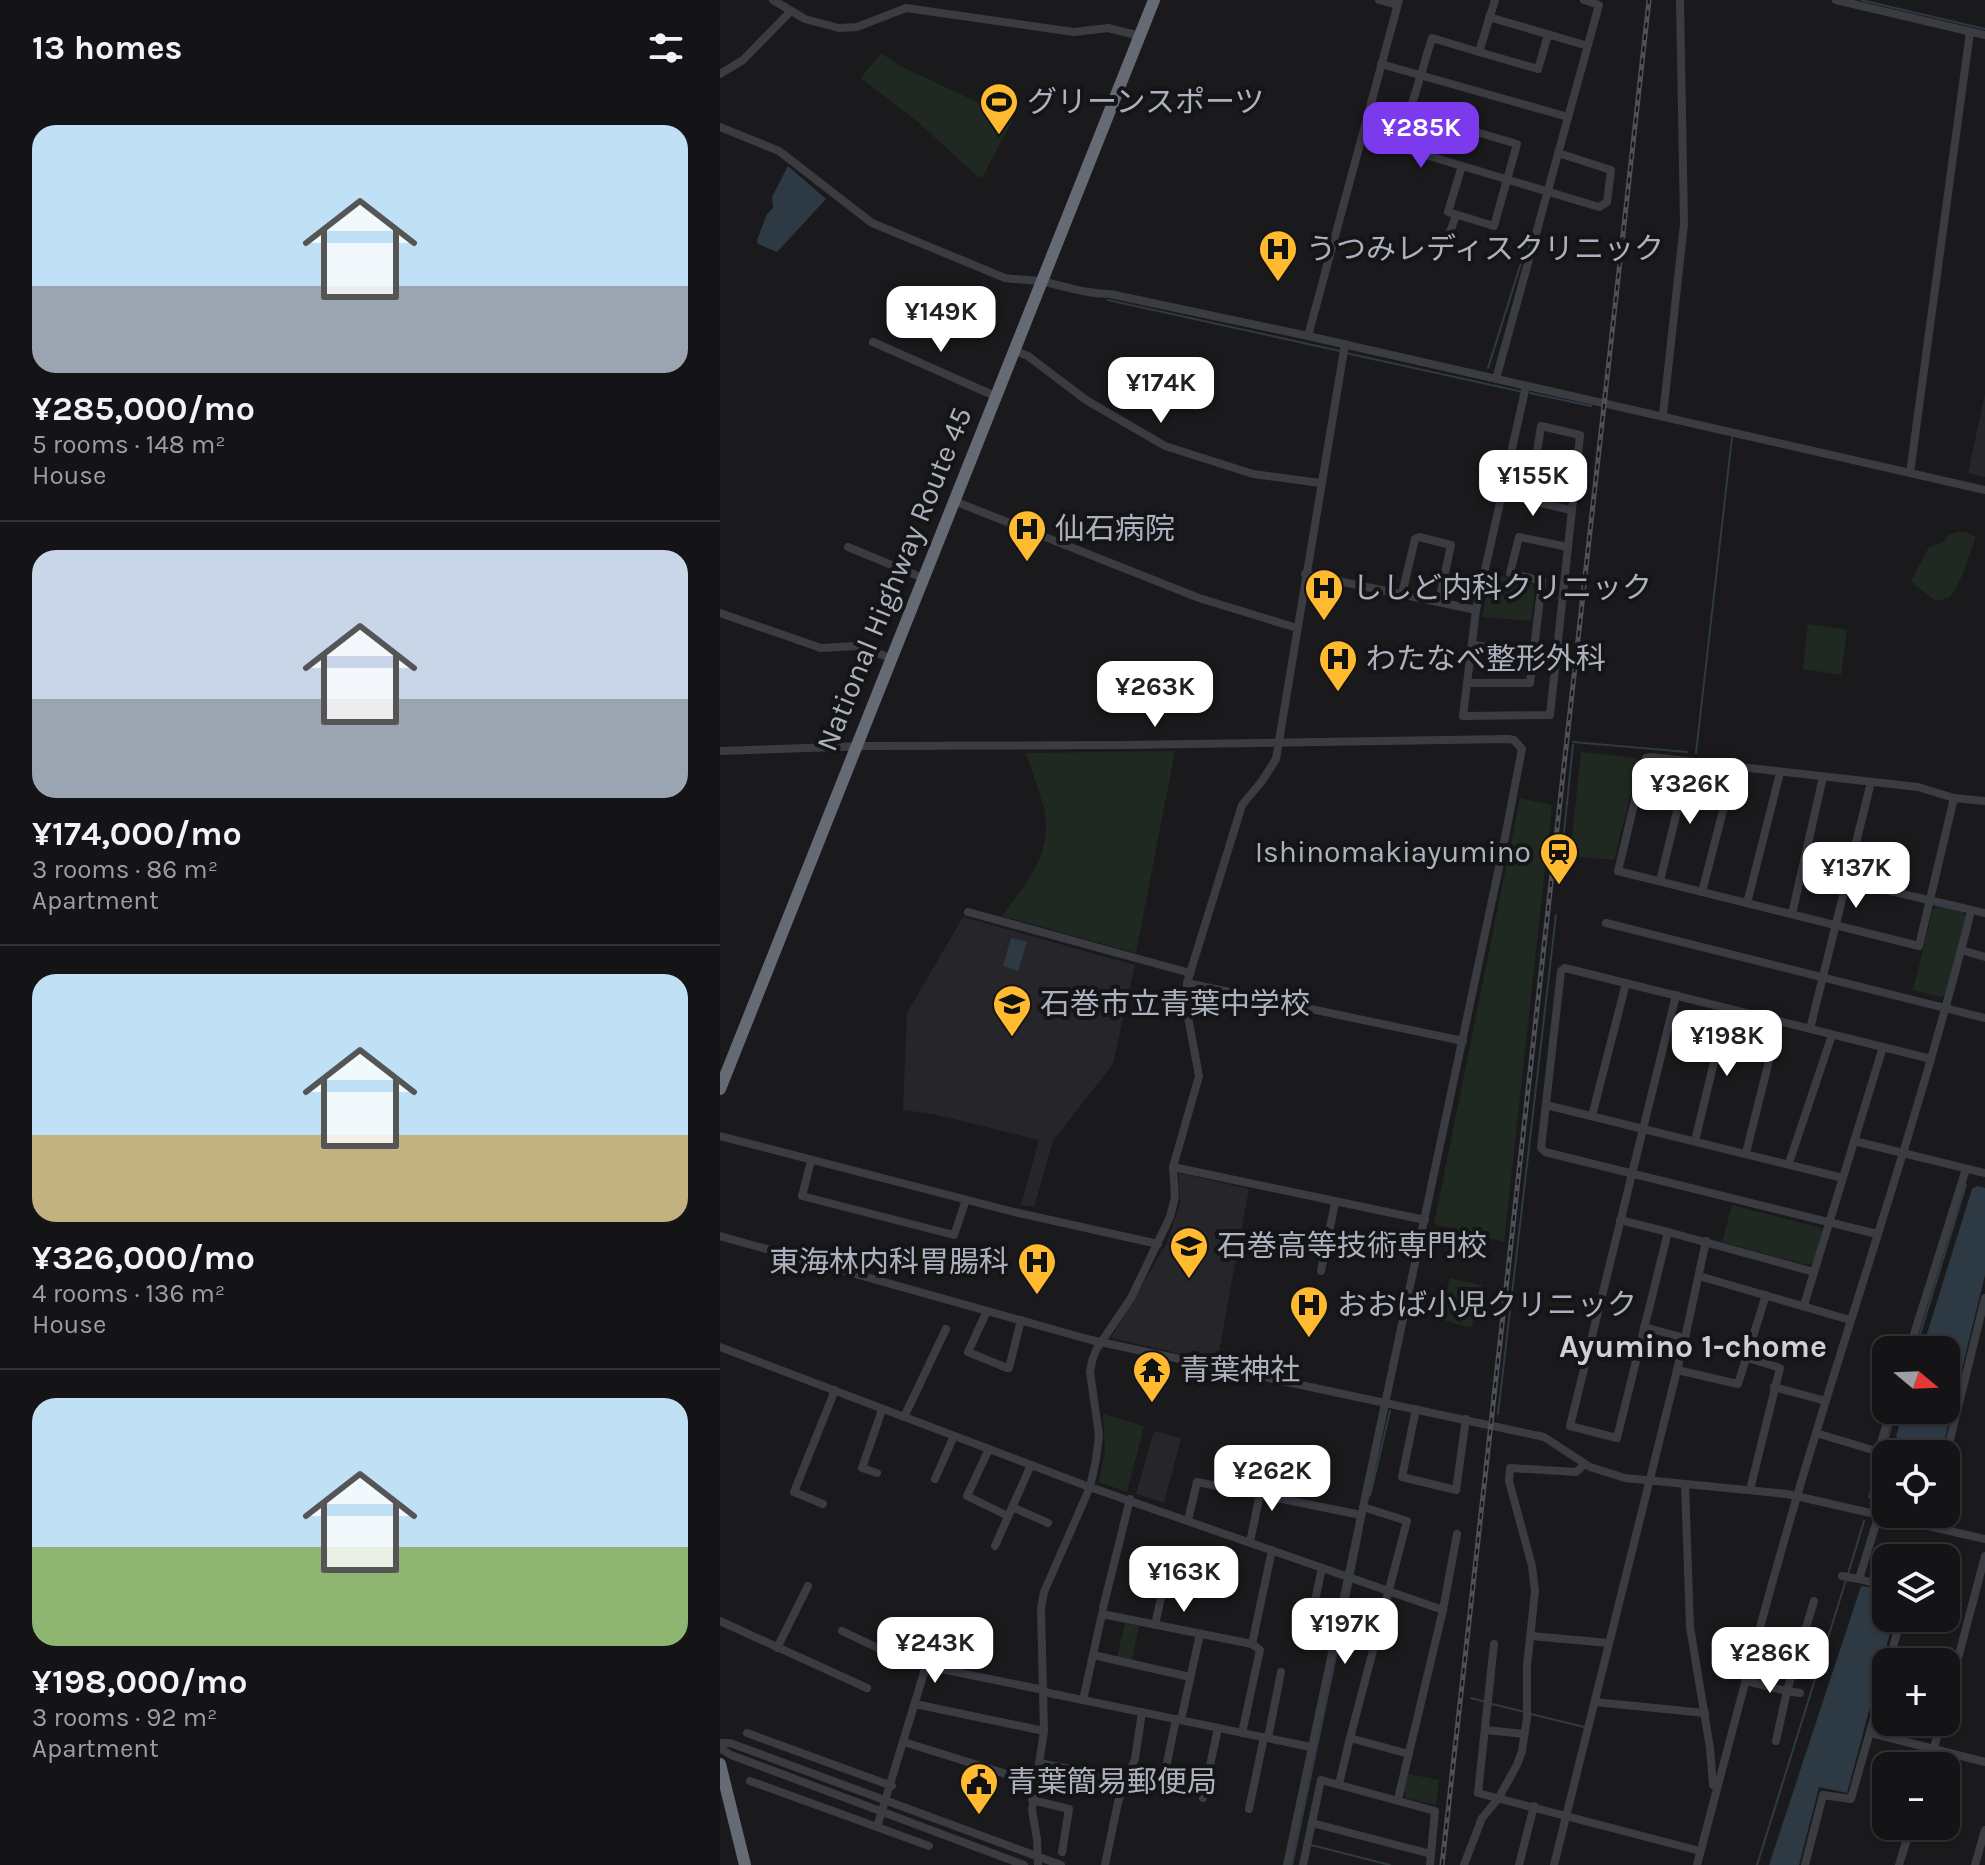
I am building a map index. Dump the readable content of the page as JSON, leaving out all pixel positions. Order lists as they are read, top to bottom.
{
  "streets": {
    "highway": ["National Highway Route 45"]
  },
  "districts": ["Ayumino 1-chome"],
  "places": {
    "sports": ["グリーンスポーツ"],
    "hospital": [
      "うつみレディスクリニック",
      "仙石病院",
      "ししど内科クリニック",
      "わたなべ整形外科",
      "東海林内科胃腸科",
      "おおば小児クリニック"
    ],
    "station": ["Ishinomakiayumino"],
    "school or university": ["石巻市立青葉中学校", "石巻高等技術専門校"],
    "temple": ["青葉神社"],
    "public building": ["青葉簡易郵便局"]
  },
  "north": "right",
  "page": {
    "heading": "13 homes",
    "list": [
      {
        "name": "¥285,000/mo",
        "note": "5 rooms · 148 m² · House"
      },
      {
        "name": "¥174,000/mo",
        "note": "3 rooms · 86 m² · Apartment"
      },
      {
        "name": "¥326,000/mo",
        "note": "4 rooms · 136 m² · House"
      },
      {
        "name": "¥198,000/mo",
        "note": "3 rooms · 92 m² · Apartment"
      }
    ],
    "price": [
      "¥285K",
      "¥149K",
      "¥174K",
      "¥155K",
      "¥263K",
      "¥326K",
      "¥137K",
      "¥198K",
      "¥262K",
      "¥163K",
      "¥197K",
      "¥243K",
      "¥286K"
    ],
    "map_buttons": ["+", "−"]
  }
}
